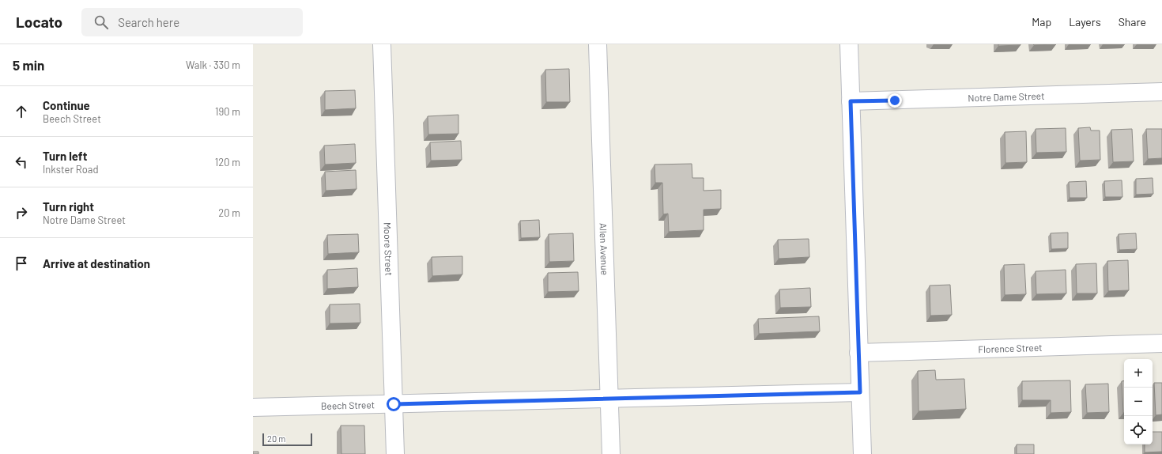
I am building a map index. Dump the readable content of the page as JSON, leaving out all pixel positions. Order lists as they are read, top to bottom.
{
  "streets": {
    "street": [
      "Notre Dame Street",
      "Moore Street",
      "Allen Avenue",
      "Florence Street",
      "Beech Street"
    ]
  },
  "crossings": [
    ["Moore Street", "Beech Street"],
    ["Allen Avenue", "Beech Street"]
  ],
  "scale_bar": "20 m",
  "page": {
    "header": "Locato",
    "search": "Search here",
    "nav": ["Map", "Layers", "Share"],
    "heading": ["5 min", "Walk · 330 m"],
    "list": [
      ["Continue", "Beech Street", "190 m"],
      ["Turn left", "Inkster Road", "120 m"],
      ["Turn right", "Notre Dame Street", "20 m"],
      "Arrive at destination"
    ],
    "map_buttons": ["+", "−"],
    "scale": "20 m"
  }
}
